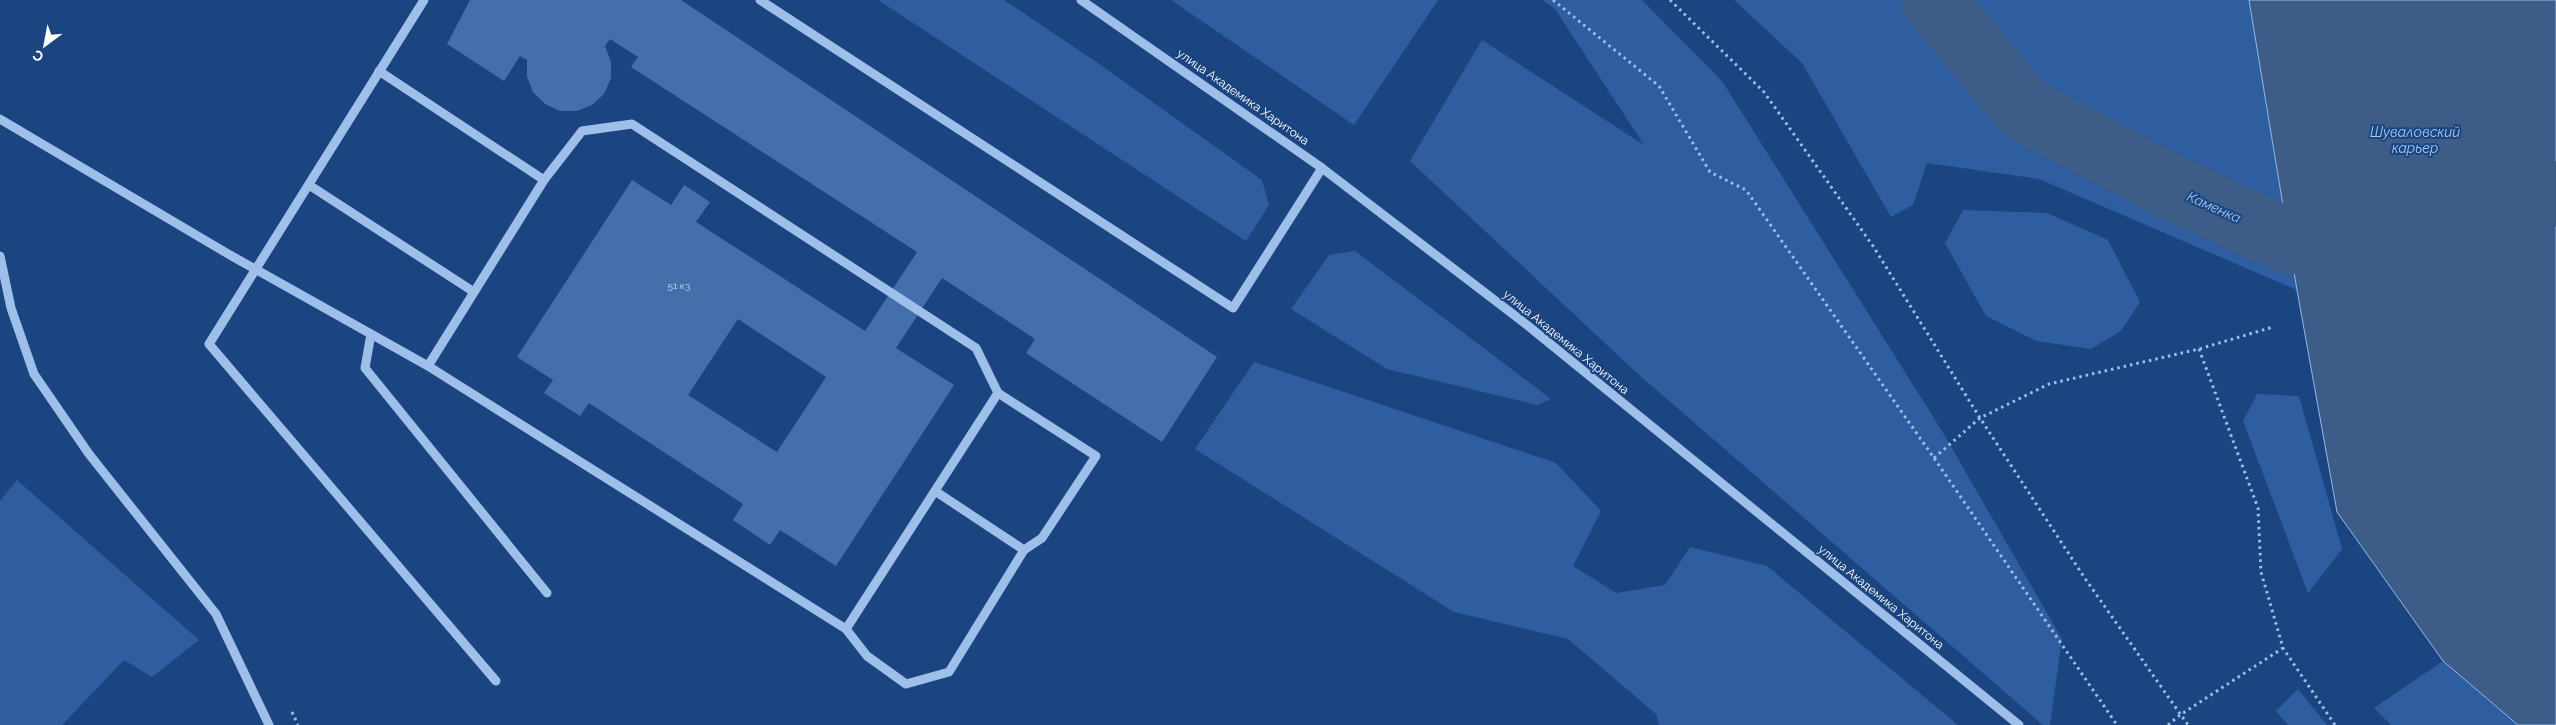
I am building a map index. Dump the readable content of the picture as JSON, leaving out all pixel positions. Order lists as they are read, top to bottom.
{
  "streets": {
    "street": ["улица Академика Харитона"]
  },
  "water": ["Шуваловский карьер", "Каменка"],
  "house_numbers": ["51 к3"],
  "north": "bottom left"
}
